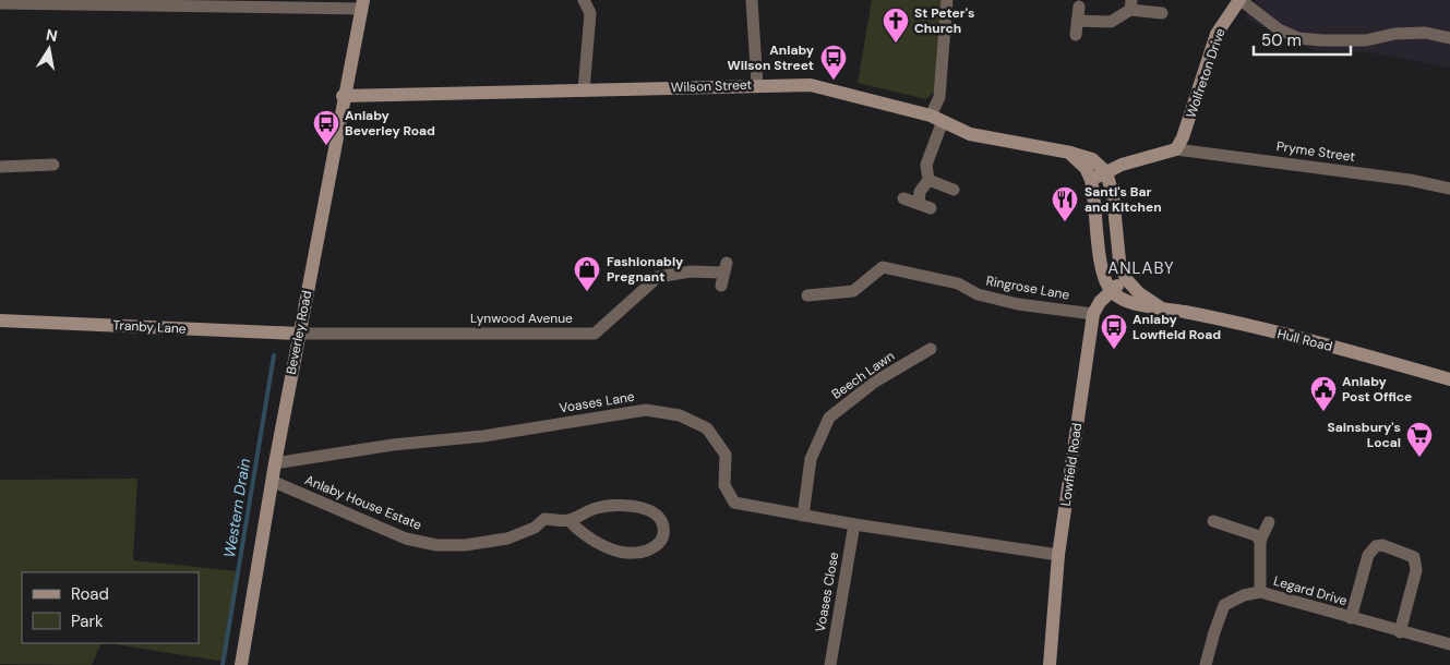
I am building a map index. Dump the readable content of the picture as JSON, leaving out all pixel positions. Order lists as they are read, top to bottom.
{
  "streets": {
    "street": [
      "Wolfreton Drive",
      "Wilson Street",
      "Pryme Street",
      "Ringrose Lane",
      "Lynwood Avenue",
      "Tranby Lane",
      "Beverley Road",
      "Hull Road",
      "Beech Lawn",
      "Voases Lane",
      "Lowfield Road",
      "Anlaby House Estate",
      "Legard Drive",
      "Voases Close"
    ]
  },
  "crossings": [
    ["Wolfreton Drive", "Pryme Street"],
    ["Wilson Street", "Beverley Road"],
    ["Ringrose Lane", "Lowfield Road"],
    ["Lynwood Avenue", "Tranby Lane"],
    ["Lynwood Avenue", "Beverley Road"],
    ["Tranby Lane", "Beverley Road"],
    ["Beverley Road", "Voases Lane"],
    ["Beverley Road", "Anlaby House Estate"],
    ["Beech Lawn", "Voases Lane"],
    ["Voases Lane", "Lowfield Road"],
    ["Voases Lane", "Voases Close"]
  ],
  "districts": ["ANLABY"],
  "water": ["Western Drain"],
  "places": {
    "church": ["St Peter's Church"],
    "bus stop": ["Anlaby Wilson Street", "Anlaby Beverley Road", "Anlaby Lowfield Road"],
    "restaurant": ["Santi's Bar and Kitchen"],
    "shop": ["Fashionably Pregnant"],
    "public building": ["Anlaby Post Office"],
    "supermarket": ["Sainsbury's Local"]
  },
  "legend": ["Road", "Park"],
  "scale_bar": "50 m",
  "north": "top"
}
